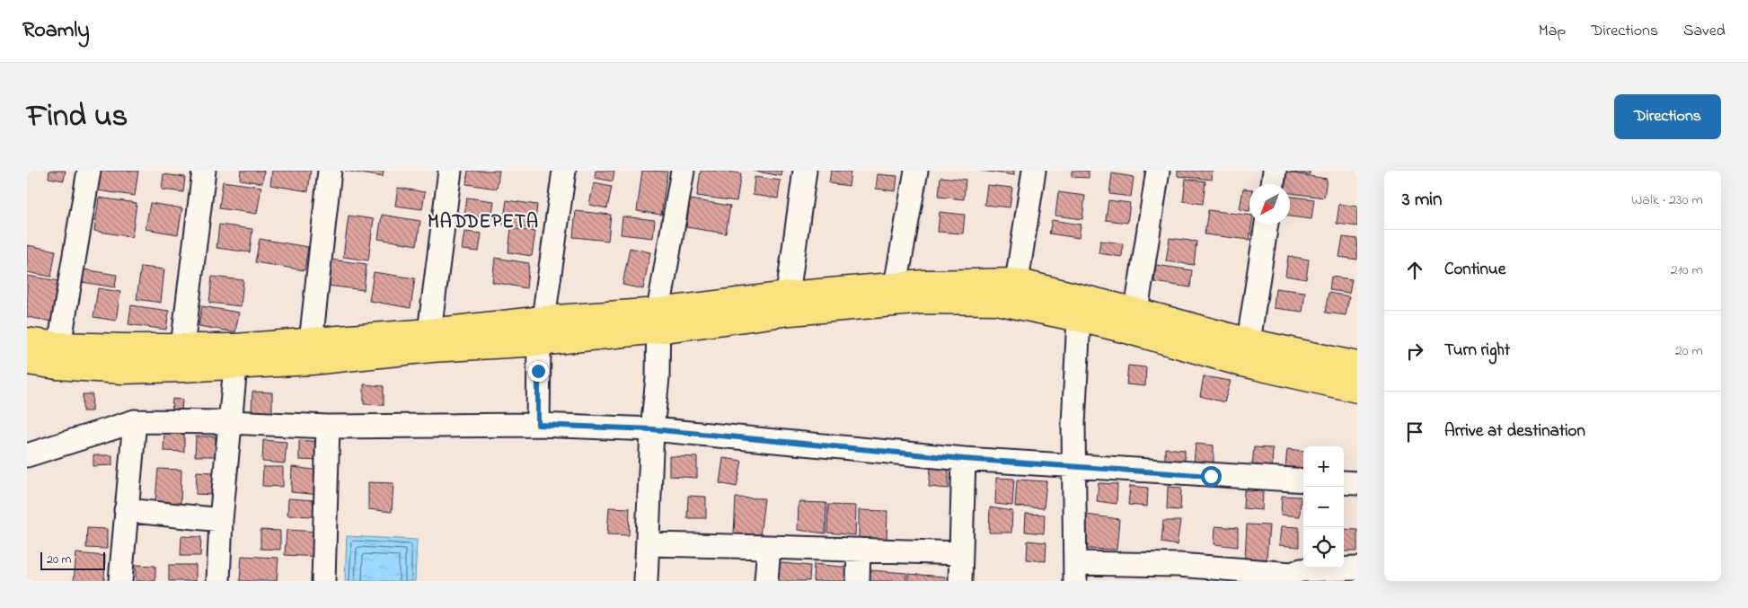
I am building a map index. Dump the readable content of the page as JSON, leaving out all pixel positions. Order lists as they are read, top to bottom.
{
  "districts": ["MADDEPETA"],
  "scale_bar": "20 m",
  "north": "bottom left",
  "page": {
    "header": "Roamly",
    "nav": ["Map", "Directions", "Saved"],
    "title": "Find us",
    "buttons": "Directions",
    "heading": ["3 min", "Walk · 230 m"],
    "list": [
      ["Continue", "210 m"],
      ["Turn right", "20 m"],
      "Arrive at destination"
    ],
    "map_buttons": ["+", "−"],
    "scale": "20 m"
  }
}
